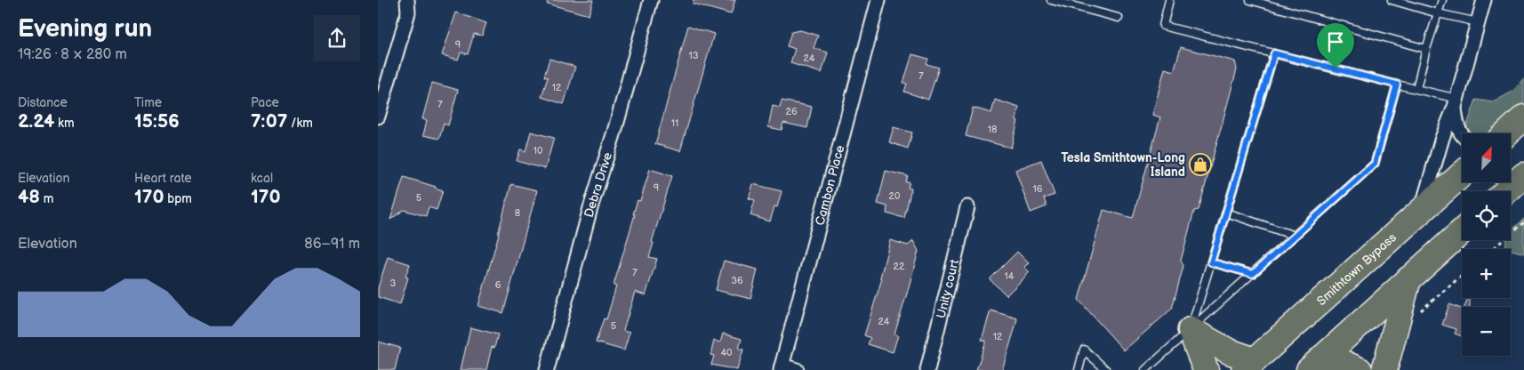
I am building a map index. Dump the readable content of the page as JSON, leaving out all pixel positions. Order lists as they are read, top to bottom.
{
  "streets": {
    "highway": ["Smithtown Bypass"],
    "street": ["Debra Drive", "Cambon Place", "Unity court"]
  },
  "places": {
    "shop": ["Tesla Smithtown-Long Island"]
  },
  "house_numbers": [
    "9",
    "13",
    "24",
    "7",
    "12",
    "7",
    "26",
    "11",
    "18",
    "10",
    "9",
    "16",
    "20",
    "5",
    "8",
    "22",
    "7",
    "14",
    "36",
    "3",
    "6",
    "24",
    "5",
    "12",
    "40"
  ],
  "north": "top right",
  "page": {
    "heading": ["Evening run", "19:26 · 8 × 280 m"],
    "stats": [
      ["Distance", "2.24 km"],
      ["Time", "15:56"],
      ["Pace", "7:07 /km"],
      ["Elevation", "48 m"],
      ["Heart rate", "170 bpm"],
      ["kcal", "170"]
    ],
    "map_buttons": ["+", "−"],
    "chart": ["Elevation", "86–91 m"]
  }
}
